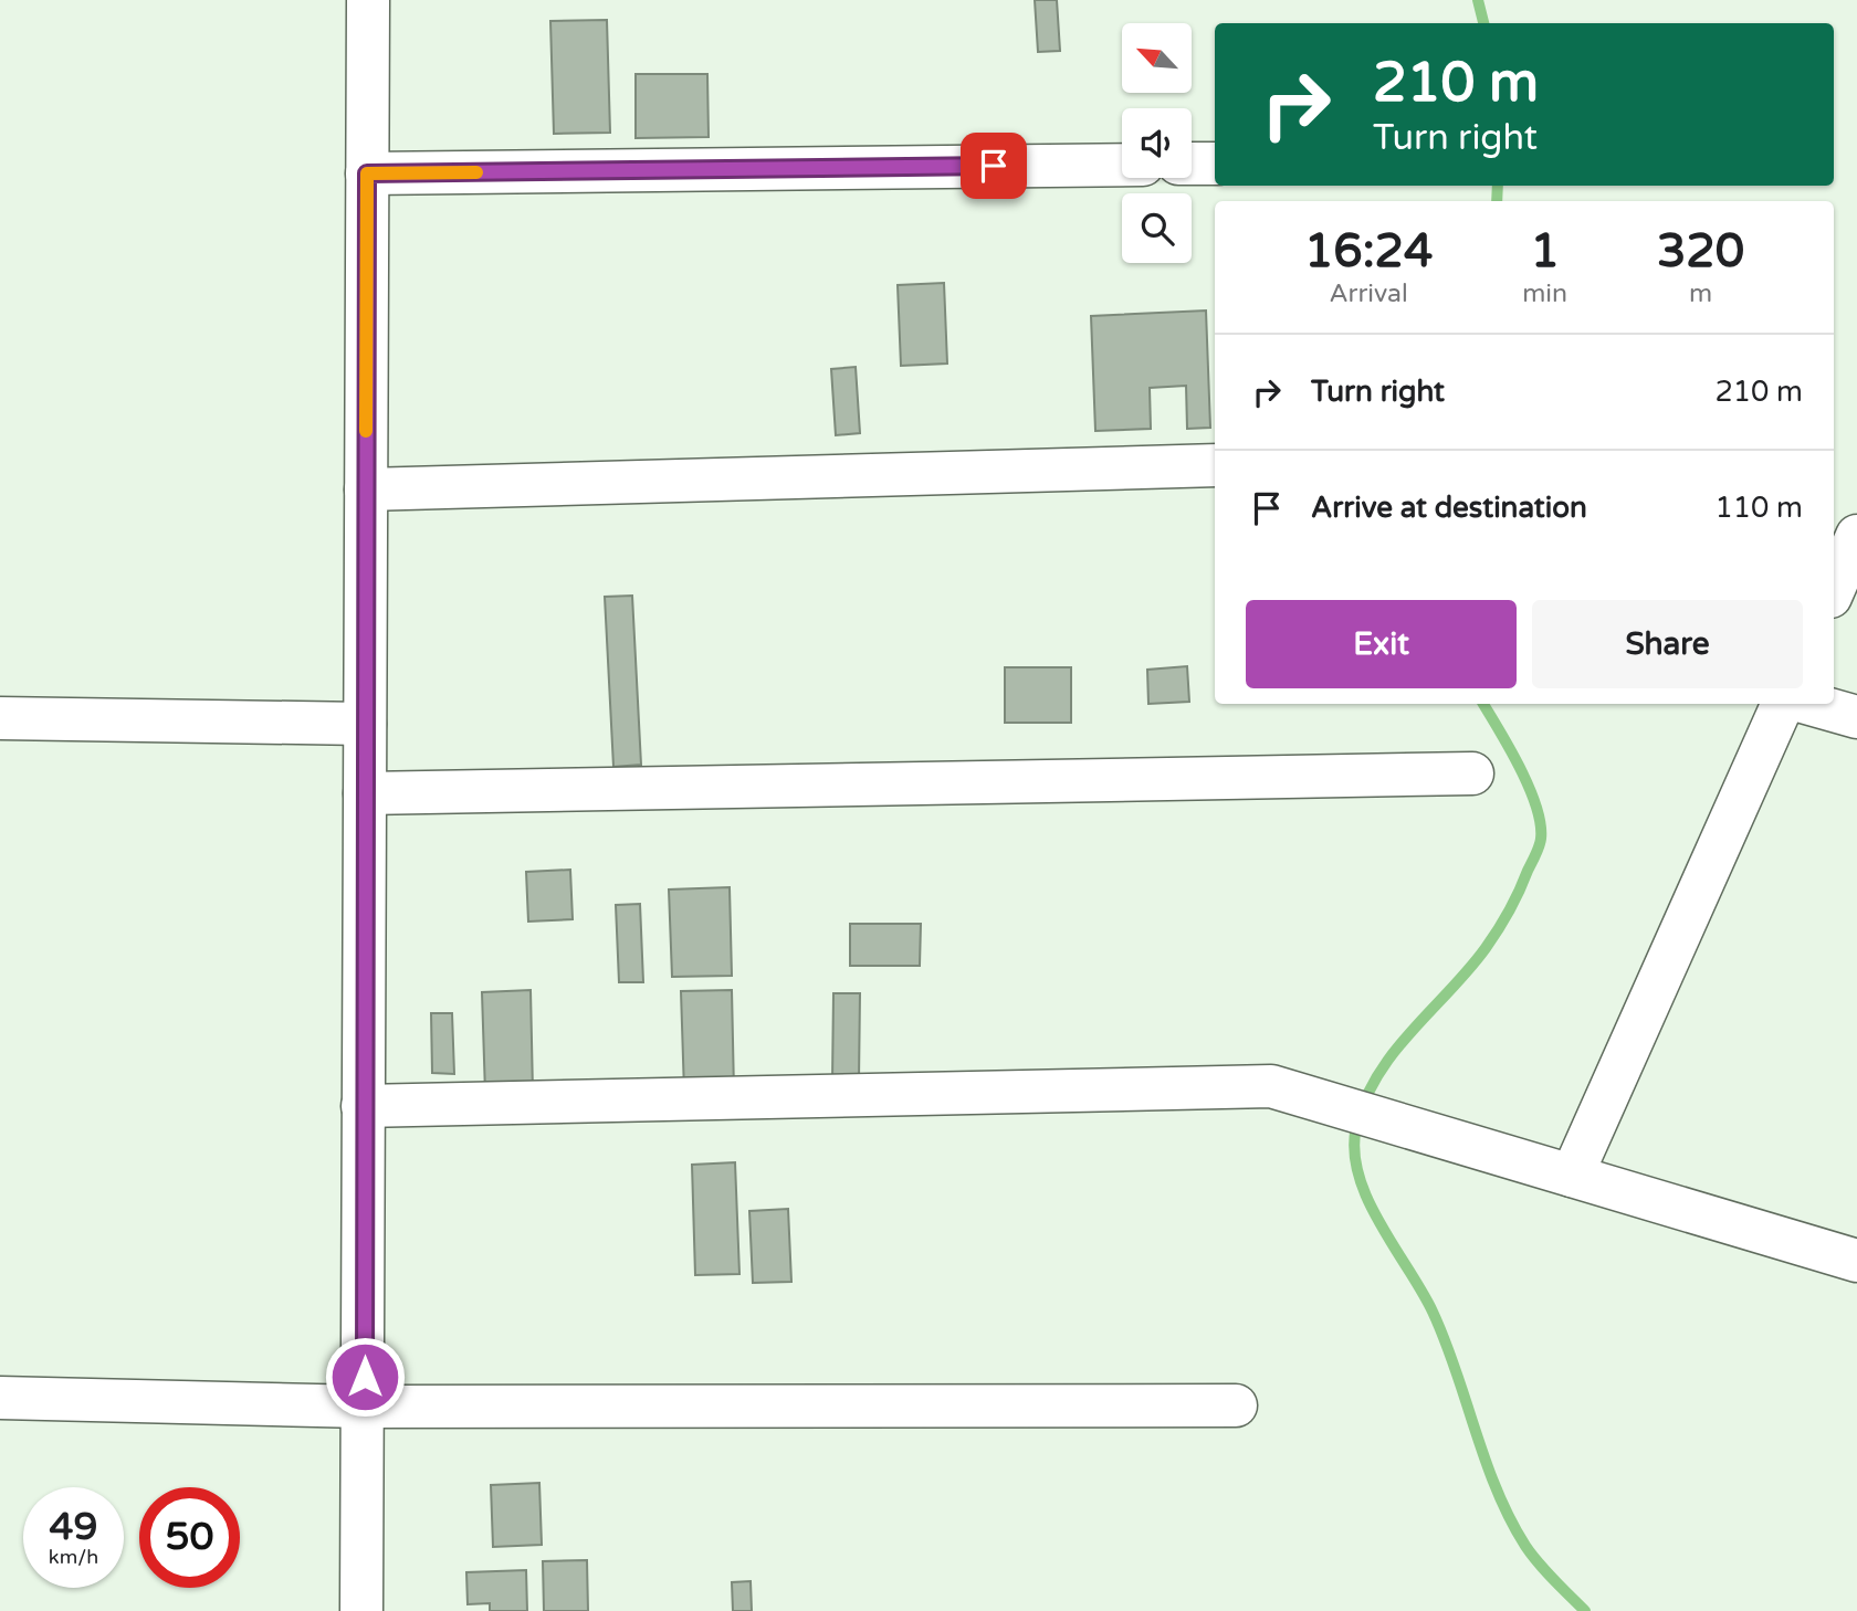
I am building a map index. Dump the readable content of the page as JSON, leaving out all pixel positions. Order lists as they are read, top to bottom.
{
  "north": "top left",
  "page": {
    "turn": ["210 m", "Turn right"],
    "eta": [
      "16:24",
      "Arrival",
      "1",
      "min",
      "320",
      "m"
    ],
    "list": [
      {
        "name": "Turn right",
        "value": "210 m"
      },
      {
        "name": "Arrive at destination",
        "value": "110 m"
      }
    ],
    "buttons": ["Exit", "Share"],
    "speed": "49 km/h",
    "limit": "50"
  }
}
